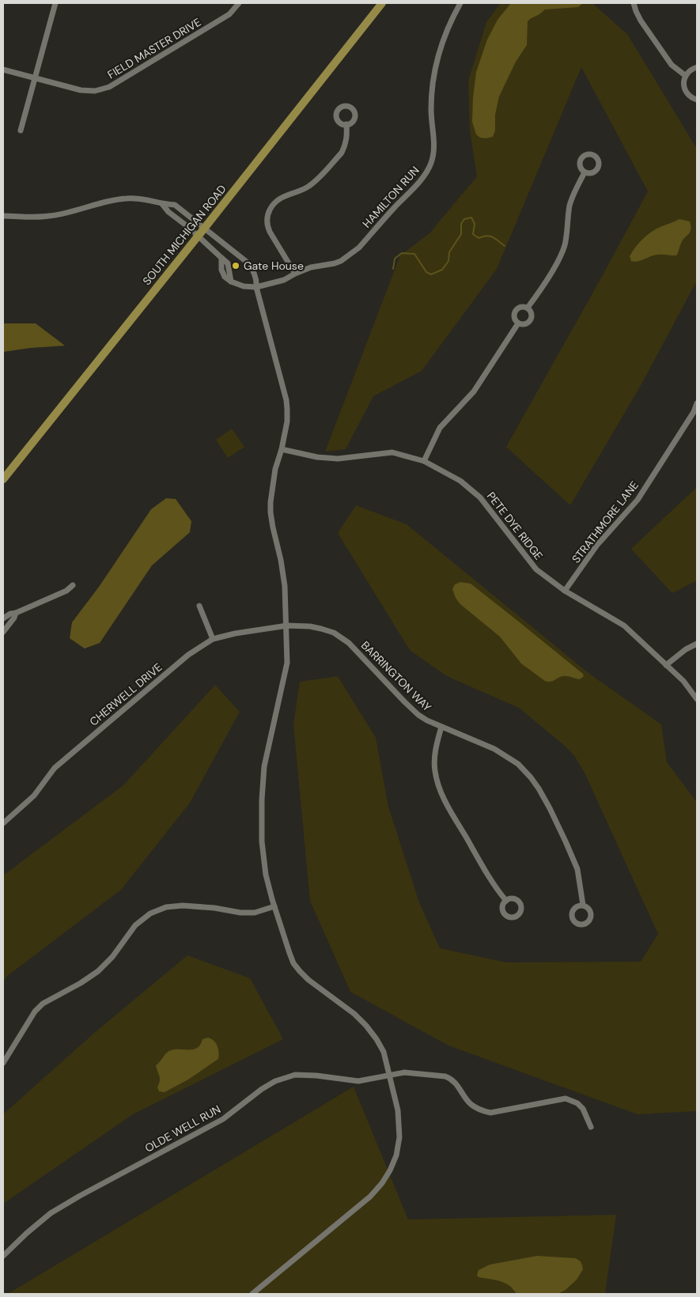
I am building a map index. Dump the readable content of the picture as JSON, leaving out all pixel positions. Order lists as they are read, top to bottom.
{
  "streets": {
    "main road": ["SOUTH MICHIGAN ROAD"],
    "street": [
      "FIELD MASTER DRIVE",
      "HAMILTON RUN",
      "STRATHMORE LANE",
      "PETE DYE RIDGE",
      "BARRINGTON WAY",
      "CHERWELL DRIVE",
      "OLDE WELL RUN"
    ]
  },
  "crossings": [
    ["STRATHMORE LANE", "PETE DYE RIDGE"],
    ["BARRINGTON WAY", "CHERWELL DRIVE"]
  ],
  "places": ["Gate House"]
}
